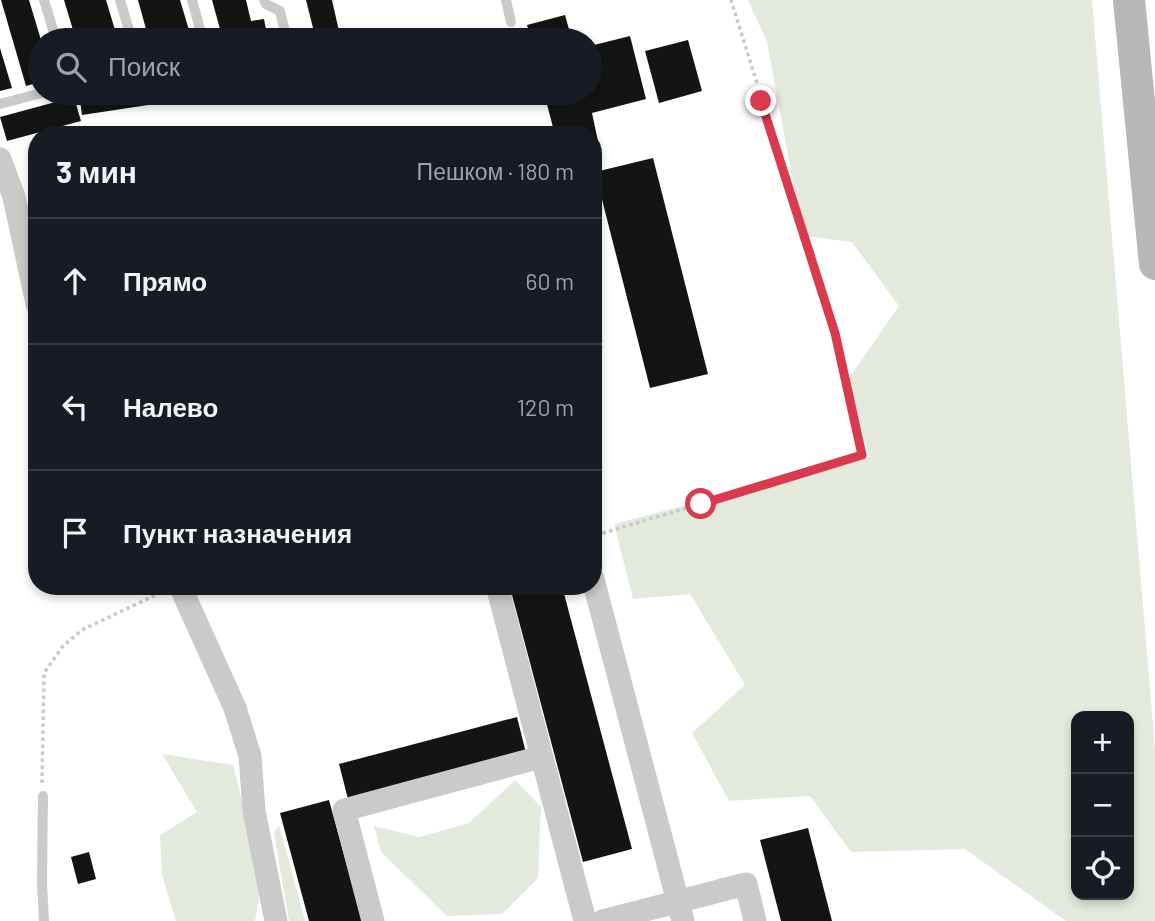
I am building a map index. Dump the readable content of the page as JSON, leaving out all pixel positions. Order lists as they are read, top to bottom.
{
  "page": {
    "search": "Поиск",
    "heading": ["3 мин", "Пешком · 180 m"],
    "list": [
      ["Прямо", "60 m"],
      ["Налево", "120 m"],
      "Пункт назначения"
    ],
    "map_buttons": ["+", "−"]
  }
}
